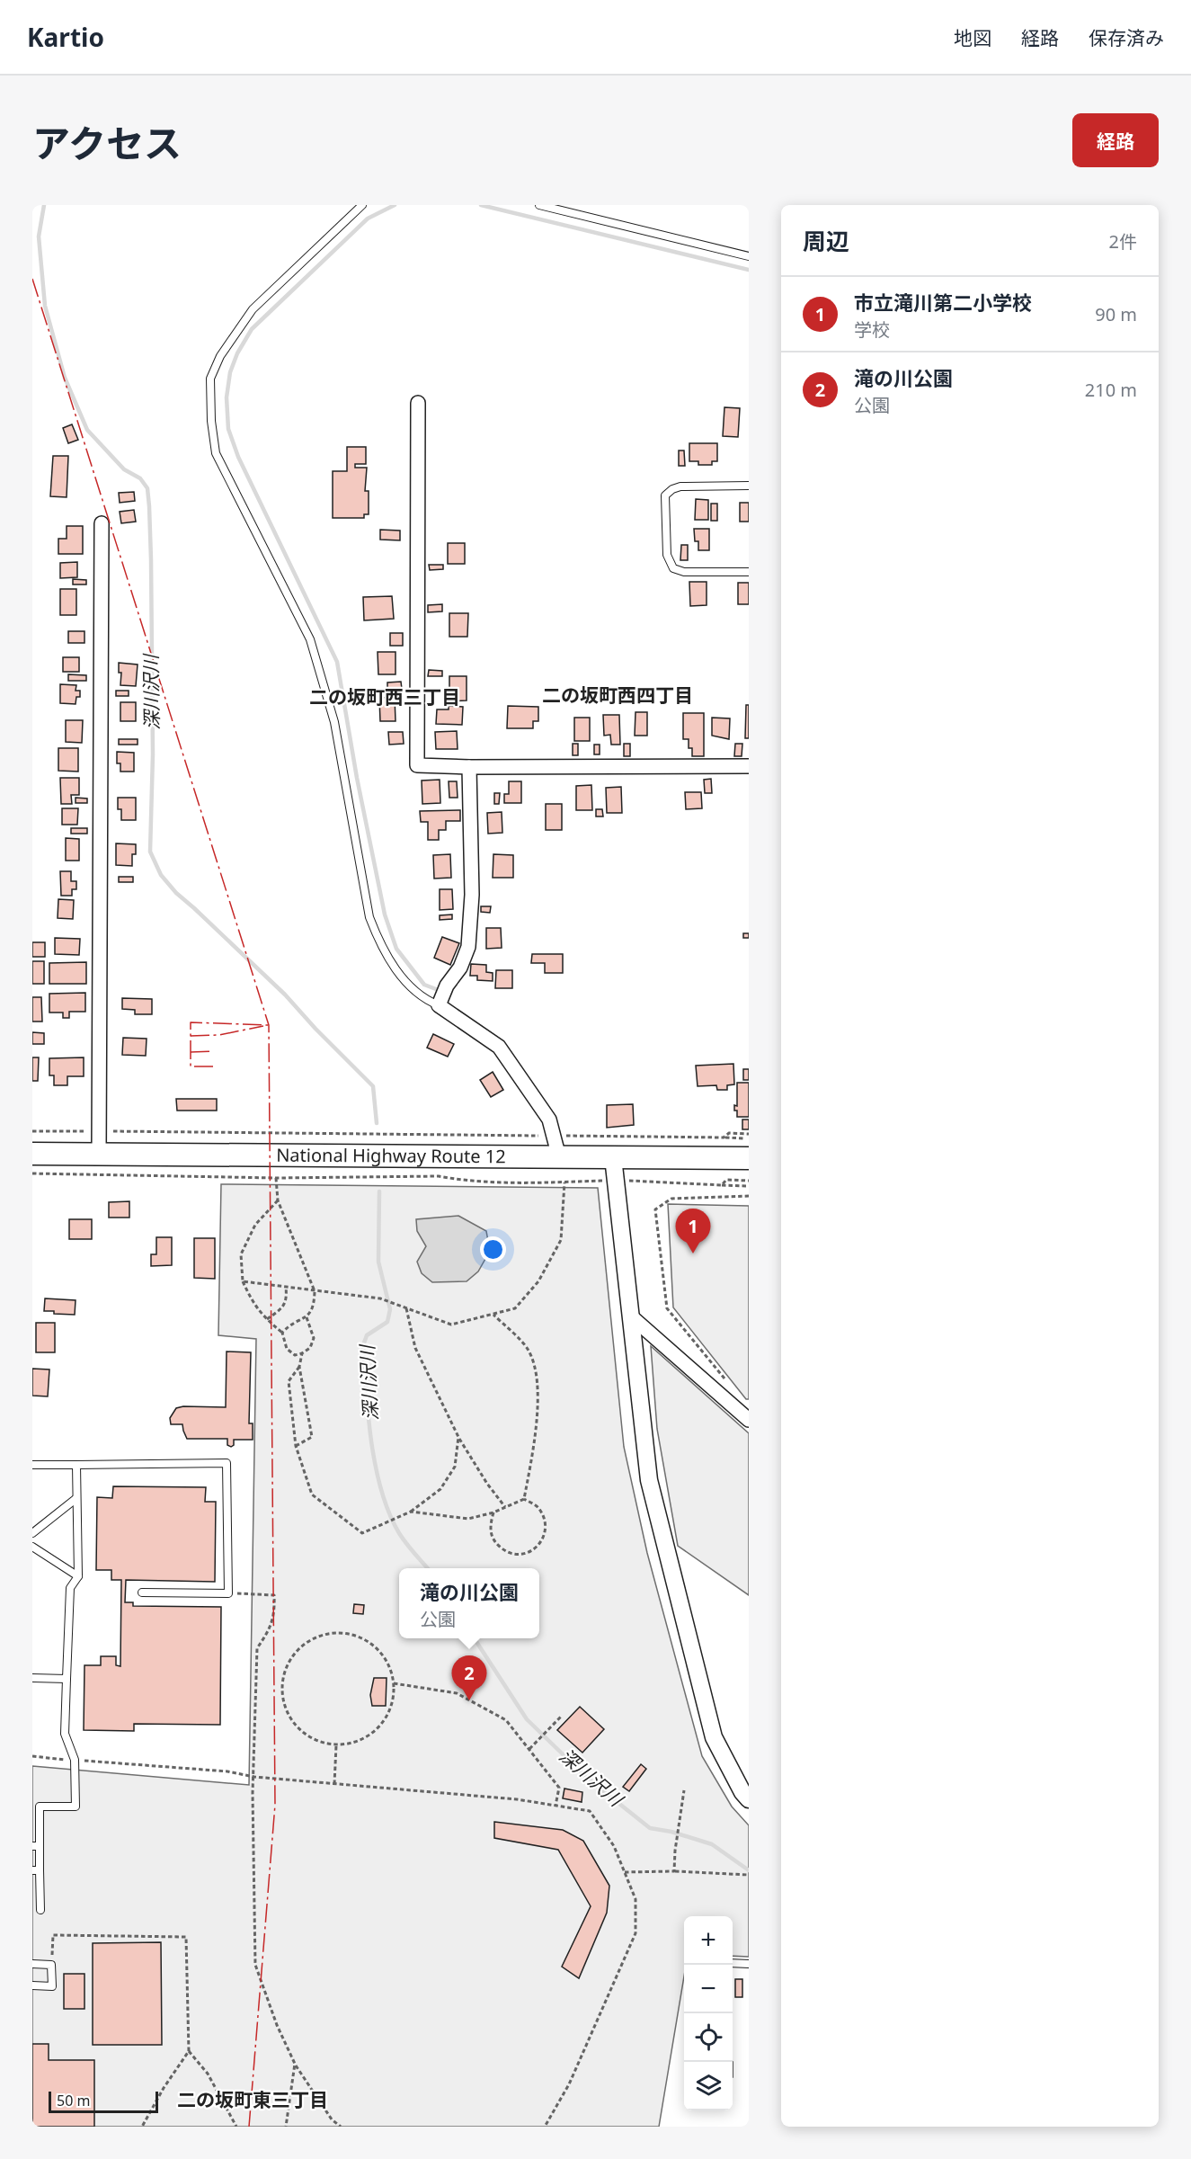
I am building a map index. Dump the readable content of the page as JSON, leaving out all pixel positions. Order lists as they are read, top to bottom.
{
  "streets": {
    "highway": ["National Highway Route 12"]
  },
  "districts": ["二の坂町西四丁目", "二の坂町西三丁目", "二の坂町東三丁目"],
  "water": ["深川沢川"],
  "scale_bar": "50 m",
  "page": {
    "header": "Kartio",
    "nav": ["地図", "経路", "保存済み"],
    "title": "アクセス",
    "buttons": "経路",
    "heading": ["周辺", "2件"],
    "list": [
      {
        "mark": "1",
        "name": "市立滝川第二小学校",
        "note": "学校",
        "value": "90 m"
      },
      {
        "mark": "2",
        "name": "滝の川公園",
        "note": "公園",
        "value": "210 m"
      }
    ],
    "pins": ["1", "2"],
    "popup": ["滝の川公園", "公園"],
    "map_buttons": ["+", "−"],
    "scale": "50 m"
  }
}
